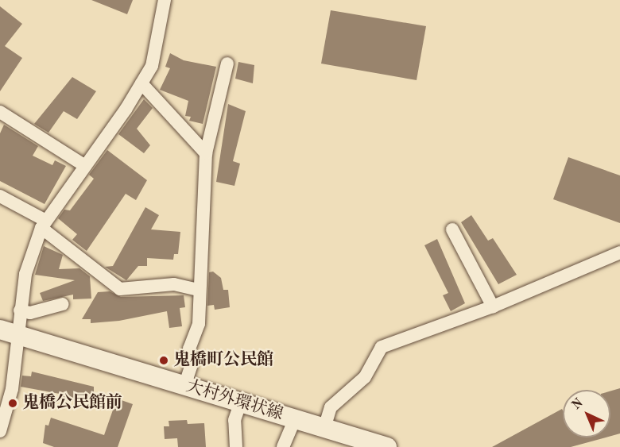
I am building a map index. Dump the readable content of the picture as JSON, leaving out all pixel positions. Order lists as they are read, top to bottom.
{
  "streets": {
    "main road": ["大村外環状線"]
  },
  "places": ["鬼橋町公民館", "鬼橋公民館前"],
  "north": "top left"
}
